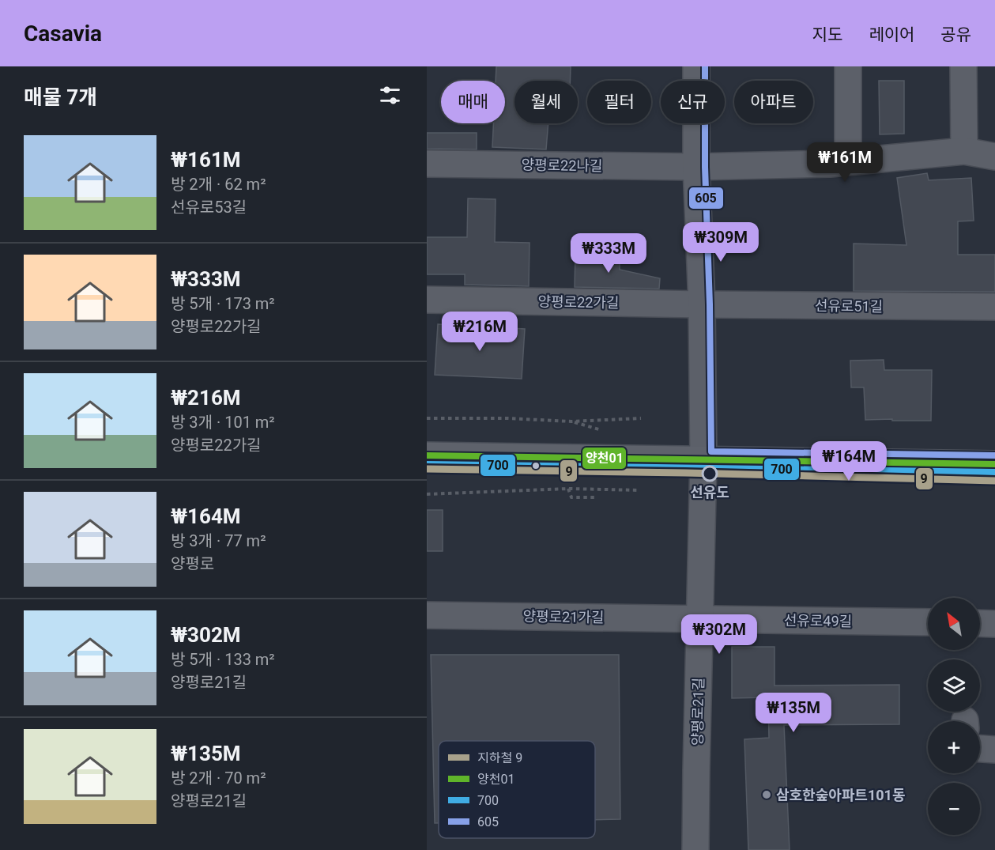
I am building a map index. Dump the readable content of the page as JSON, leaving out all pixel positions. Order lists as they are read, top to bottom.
{
  "streets": {
    "street": [
      "양평로22나길",
      "양평로22가길",
      "선유로51길",
      "양평로21가길",
      "선유로49길",
      "양평로21길"
    ]
  },
  "crossings": [
    ["양평로22나길", "양평로21길"],
    ["양평로22가길", "선유로51길"],
    ["양평로22가길", "양평로21길"],
    ["선유로51길", "양평로21길"],
    ["양평로21가길", "선유로49길"],
    ["양평로21가길", "양평로21길"],
    ["선유로49길", "양평로21길"]
  ],
  "places": ["선유도", "삼호한숲아파트101동"],
  "lines": [
    "transit line 605",
    "transit line 양천01",
    "transit line 700",
    "metro line 9"
  ],
  "legend": [
    "지하철 9",
    "양천01",
    "700",
    "605"
  ],
  "north": "top left",
  "page": {
    "header": "Casavia",
    "nav": ["지도", "레이어", "공유"],
    "heading": "매물 7개",
    "chip": [
      "매매",
      "월세",
      "필터",
      "신규",
      "아파트"
    ],
    "list": [
      {
        "name": "₩161M",
        "note": "방 2개 · 62 m² · 선유로53길"
      },
      {
        "name": "₩333M",
        "note": "방 5개 · 173 m² · 양평로22가길"
      },
      {
        "name": "₩216M",
        "note": "방 3개 · 101 m² · 양평로22가길"
      },
      {
        "name": "₩164M",
        "note": "방 3개 · 77 m² · 양평로"
      },
      {
        "name": "₩302M",
        "note": "방 5개 · 133 m² · 양평로21길"
      },
      {
        "name": "₩135M",
        "note": "방 2개 · 70 m² · 양평로21길"
      }
    ],
    "price": [
      "₩161M",
      "₩309M",
      "₩333M",
      "₩216M",
      "₩164M",
      "₩302M",
      "₩135M"
    ],
    "map_buttons": ["+", "−"]
  }
}
